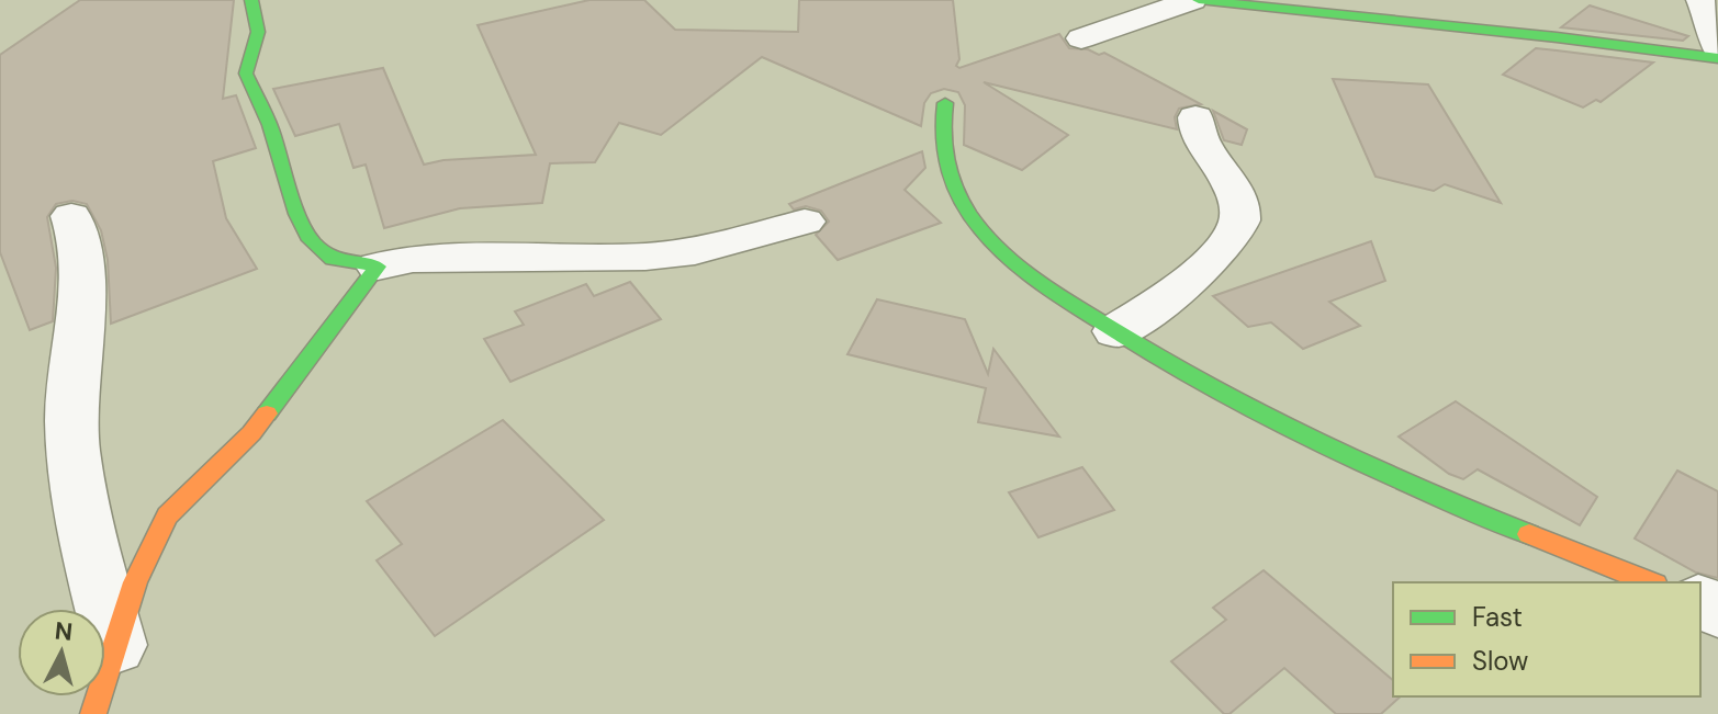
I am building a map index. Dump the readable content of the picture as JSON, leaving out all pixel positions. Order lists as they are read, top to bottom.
{
  "legend": ["Fast", "Slow"],
  "north": "top"
}
